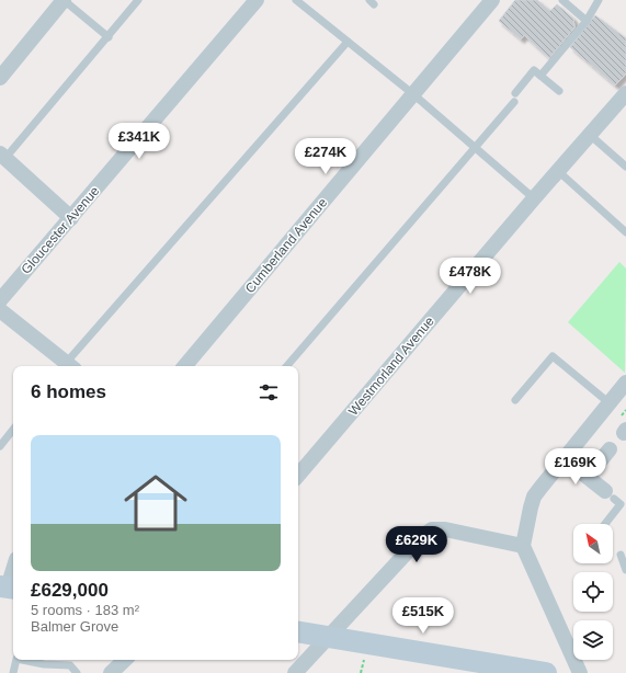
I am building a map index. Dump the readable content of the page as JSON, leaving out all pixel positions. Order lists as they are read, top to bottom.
{
  "streets": {
    "street": ["Gloucester Avenue", "Cumberland Avenue", "Westmorland Avenue"]
  },
  "north": "top left",
  "page": {
    "price": [
      "£341K",
      "£274K",
      "£478K",
      "£169K",
      "£629K",
      "£515K"
    ],
    "heading": "6 homes",
    "list": [
      {
        "name": "£629,000",
        "note": "5 rooms · 183 m² · Balmer Grove"
      }
    ]
  }
}
